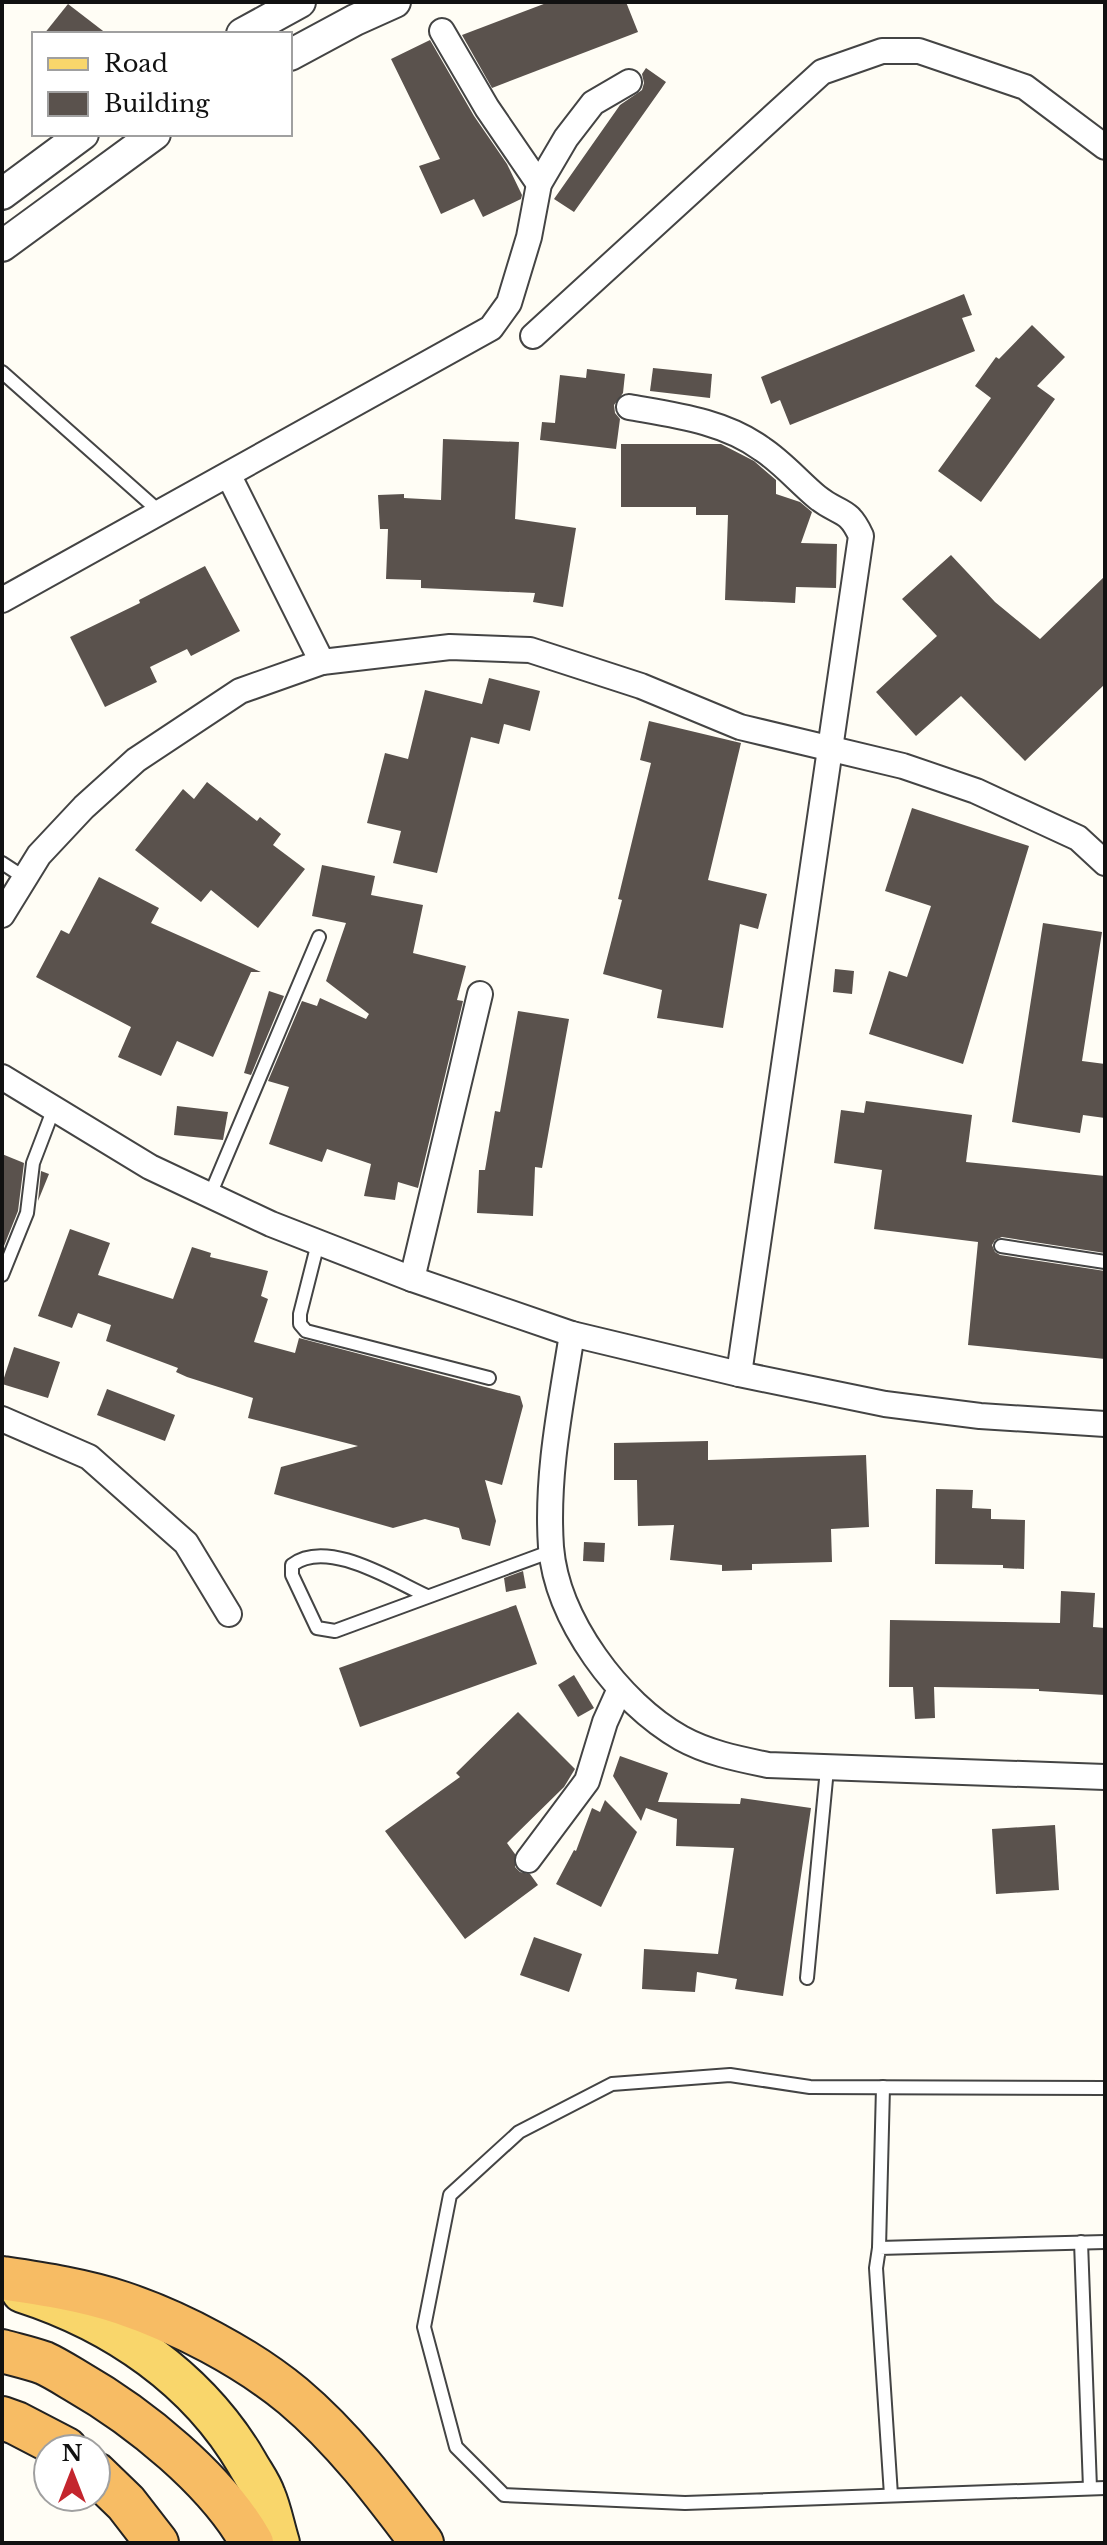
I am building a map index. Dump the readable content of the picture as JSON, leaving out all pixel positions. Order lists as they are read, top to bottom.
{
  "legend": ["Road", "Building"],
  "north": "top"
}
